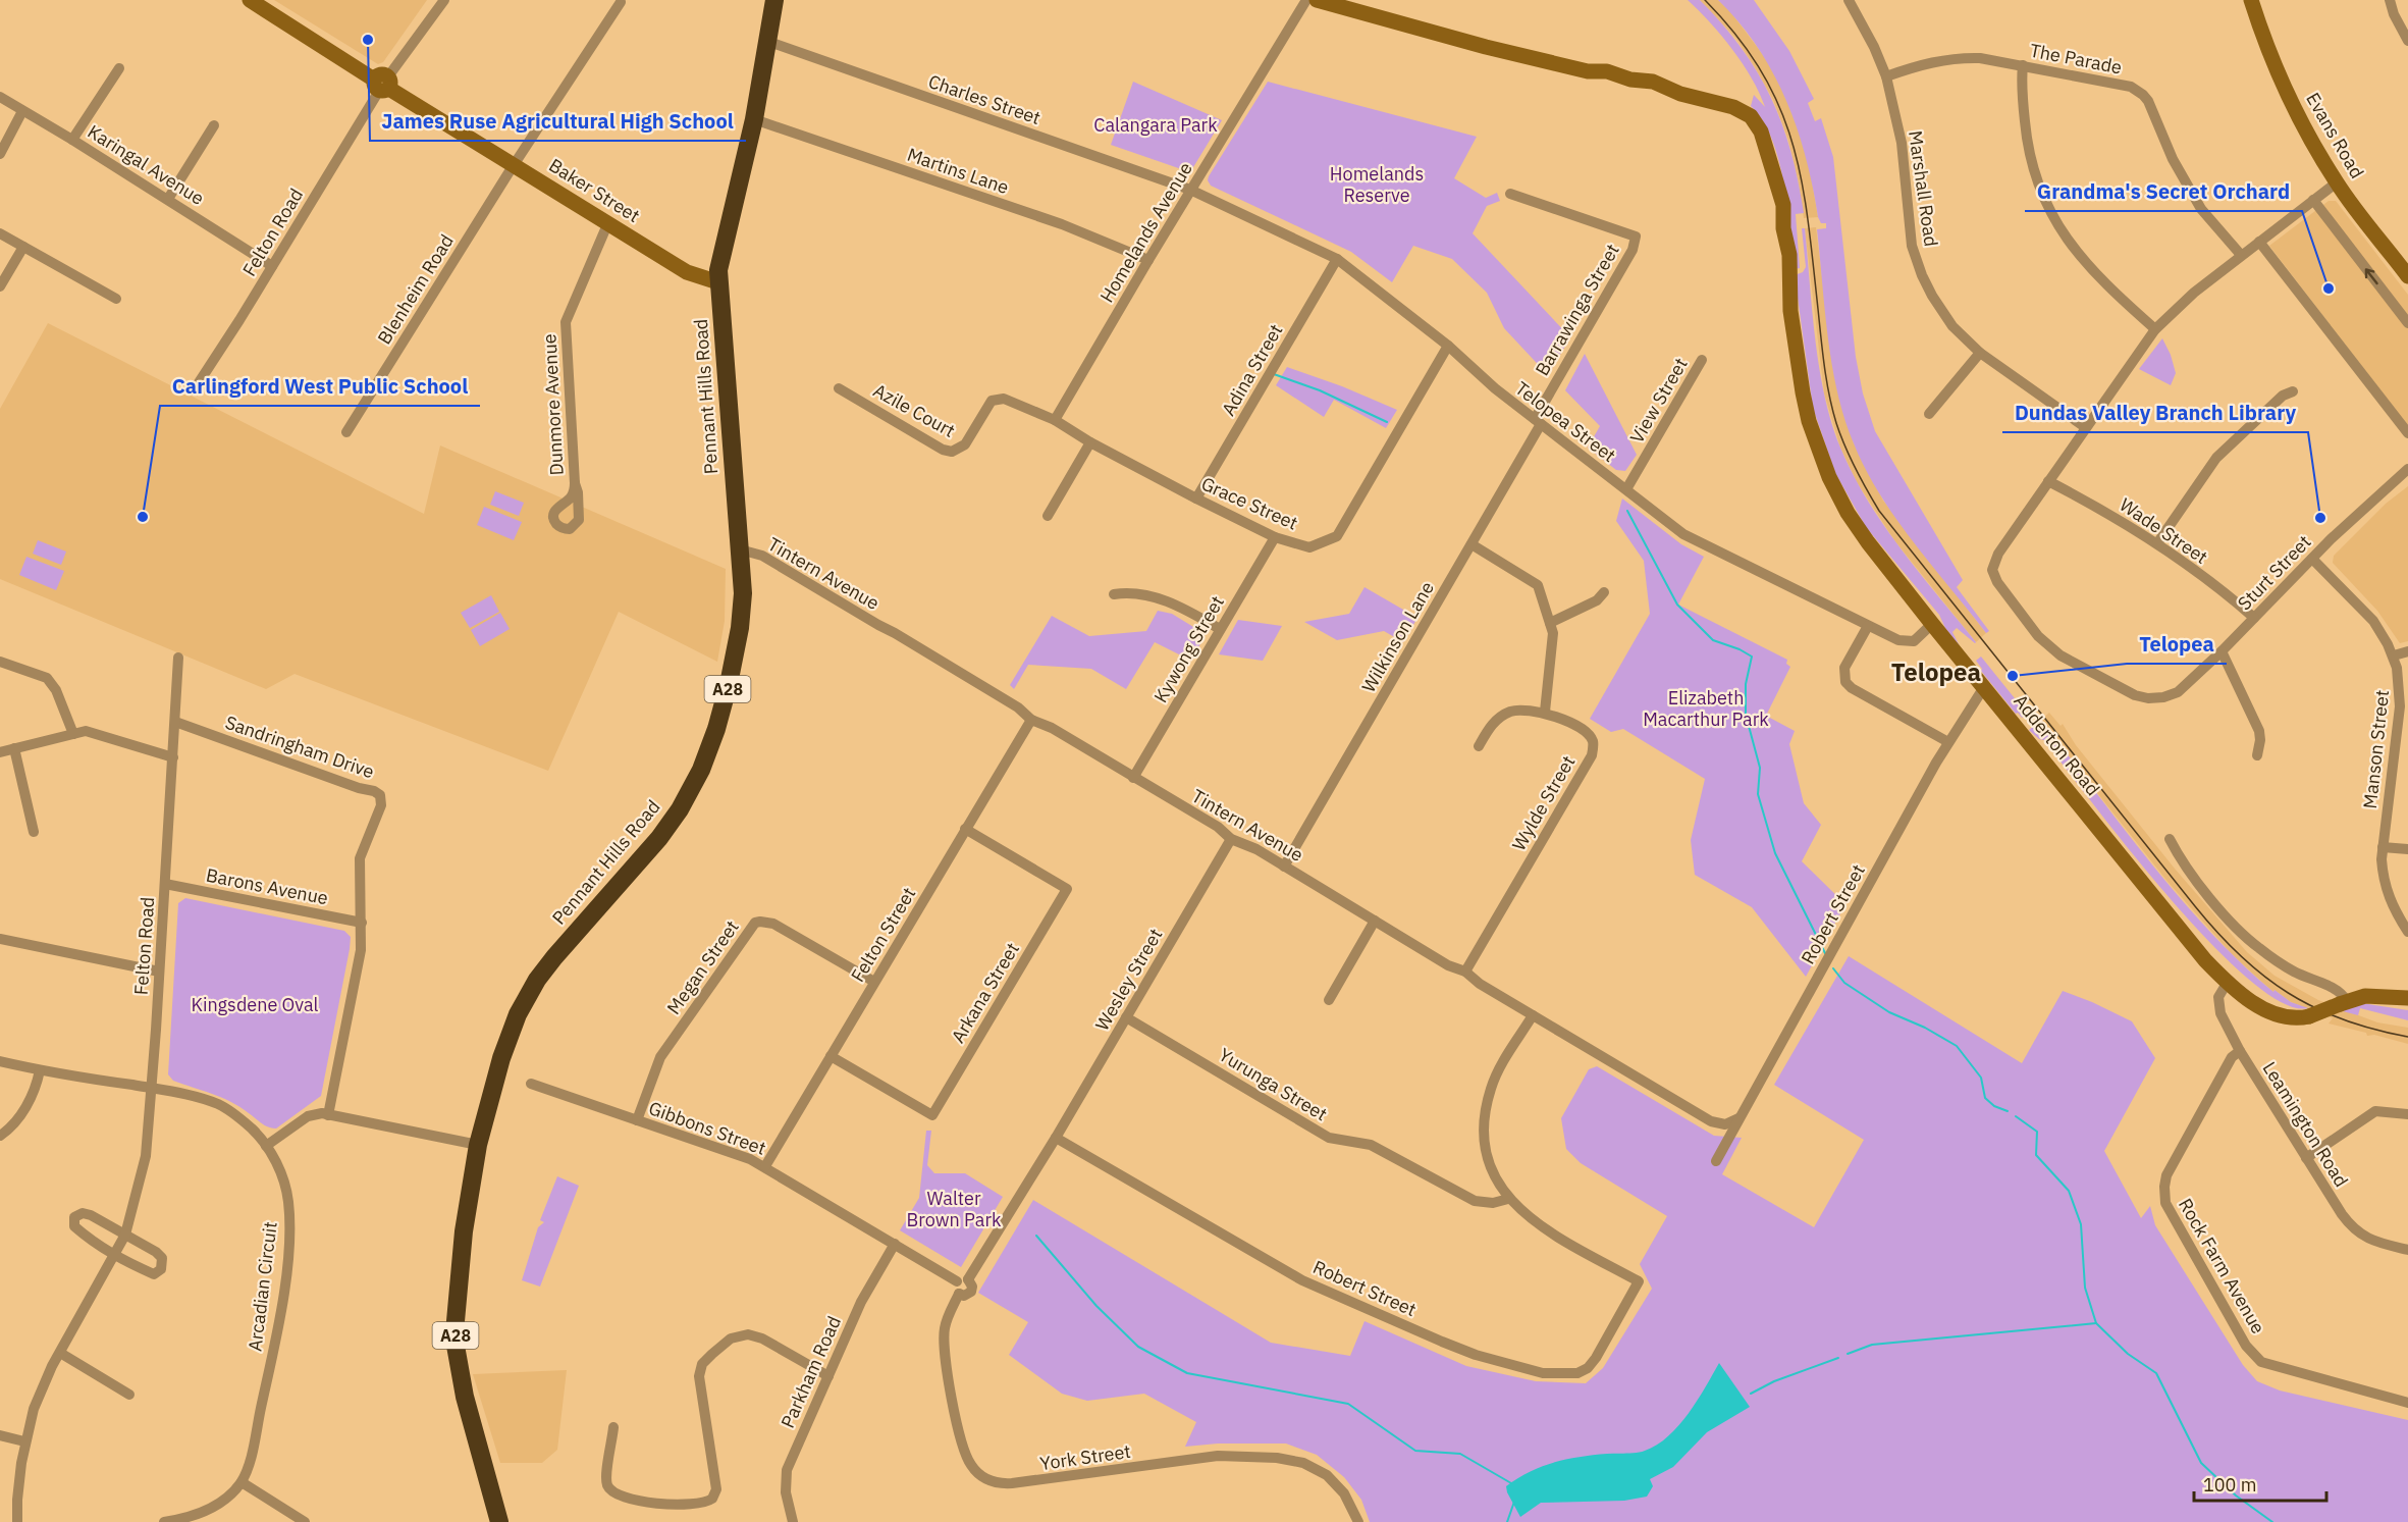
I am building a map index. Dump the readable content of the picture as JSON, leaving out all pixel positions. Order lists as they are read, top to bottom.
{
  "streets": {
    "highway": ["Pennant Hills Road", "A28"],
    "main road": ["Evans Road", "Baker Street", "Adderton Road"],
    "street": [
      "The Parade",
      "Charles Street",
      "Karingal Avenue",
      "Martins Lane",
      "Marshall Road",
      "Felton Road",
      "Homelands Avenue",
      "Blenheim Road",
      "Barrawinga Street",
      "Adina Street",
      "View Street",
      "Dunmore Avenue",
      "Azile Court",
      "Telopea Street",
      "Grace Street",
      "Wade Street",
      "Sturt Street",
      "Tintern Avenue",
      "Wilkinson Lane",
      "Kywong Street",
      "Sandringham Drive",
      "Manson Street",
      "Wylde Street",
      "Barons Avenue",
      "Robert Street",
      "Felton Street",
      "Megan Street",
      "Wesley Street",
      "Arkana Street",
      "Yurunga Street",
      "Leamington Road",
      "Gibbons Street",
      "Rock Farm Avenue",
      "Arcadian Circuit",
      "Parkham Road",
      "York Street"
    ]
  },
  "crossings": [
    ["The Parade", "Marshall Road"],
    ["Charles Street", "Homelands Avenue"],
    ["Charles Street", "Pennant Hills Road"],
    ["Charles Street", "Telopea Street"],
    ["Karingal Avenue", "Felton Road"],
    ["Martins Lane", "Homelands Avenue"],
    ["Martins Lane", "Pennant Hills Road"],
    ["Baker Street", "Felton Road"],
    ["Baker Street", "Blenheim Road"],
    ["Baker Street", "Pennant Hills Road"],
    ["Baker Street", "Dunmore Avenue"],
    ["Felton Road", "Sandringham Drive"],
    ["Felton Road", "Barons Avenue"],
    ["Felton Road", "Arcadian Circuit"],
    ["Homelands Avenue", "Azile Court"],
    ["Homelands Avenue", "Telopea Street"],
    ["Homelands Avenue", "Grace Street"],
    ["Barrawinga Street", "Telopea Street"],
    ["Barrawinga Street", "Wilkinson Lane"],
    ["Adina Street", "Telopea Street"],
    ["Adina Street", "Grace Street"],
    ["Pennant Hills Road", "Tintern Avenue"],
    ["View Street", "Telopea Street"],
    ["Azile Court", "Grace Street"],
    ["Telopea Street", "Grace Street"],
    ["Telopea Street", "Wilkinson Lane"],
    ["Telopea Street", "Adderton Road"],
    ["Grace Street", "Kywong Street"],
    ["Wade Street", "Sturt Street"],
    ["Sturt Street", "Manson Street"],
    ["Tintern Avenue", "Wilkinson Lane"],
    ["Tintern Avenue", "Kywong Street"],
    ["Tintern Avenue", "Wylde Street"],
    ["Tintern Avenue", "Robert Street"],
    ["Tintern Avenue", "Felton Street"],
    ["Tintern Avenue", "Wesley Street"],
    ["Adderton Road", "Robert Street"],
    ["Adderton Road", "Leamington Road"],
    ["Sandringham Drive", "Barons Avenue"],
    ["Robert Street", "Wesley Street"],
    ["Robert Street", "Yurunga Street"],
    ["Felton Street", "Megan Street"],
    ["Felton Street", "Arkana Street"],
    ["Felton Street", "Gibbons Street"],
    ["Megan Street", "Gibbons Street"],
    ["Wesley Street", "Yurunga Street"],
    ["Leamington Road", "Rock Farm Avenue"],
    ["Gibbons Street", "Parkham Road"],
    ["Gibbons Street", "York Street"]
  ],
  "districts": ["Telopea"],
  "parks": [
    "Calangara Park",
    "Homelands Reserve",
    "Elizabeth Macarthur Park",
    "Kingsdene Oval",
    "Walter Brown Park"
  ],
  "places": [
    "James Ruse Agricultural High School",
    "Grandma's Secret Orchard",
    "Carlingford West Public School",
    "Dundas Valley Branch Library",
    "Telopea"
  ],
  "scale_bar": "100 m"
}
